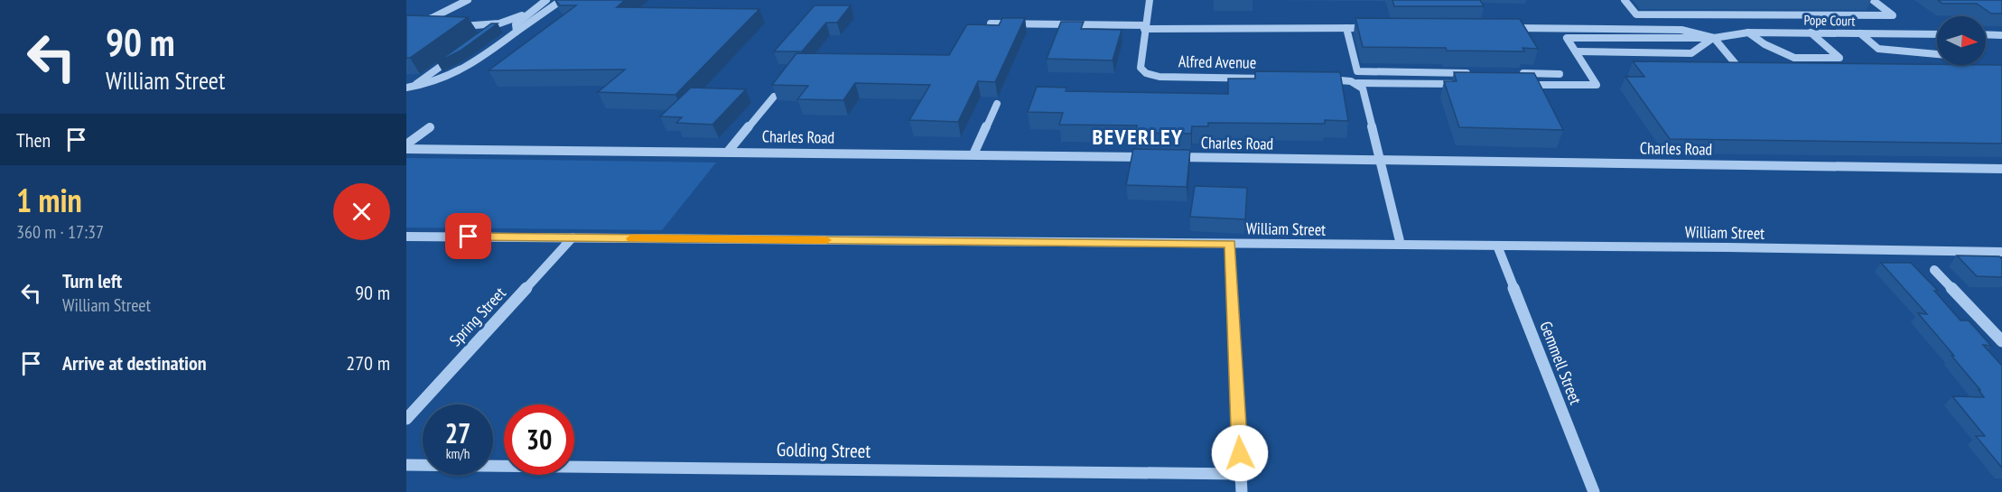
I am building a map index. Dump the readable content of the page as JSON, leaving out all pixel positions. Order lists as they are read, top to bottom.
{
  "streets": {
    "street": [
      "Pope Court",
      "Alfred Avenue",
      "Charles Road",
      "William Street",
      "Spring Street",
      "Gemmell Street",
      "Golding Street"
    ]
  },
  "crossings": [
    ["William Street", "Spring Street"],
    ["William Street", "Gemmell Street"]
  ],
  "districts": ["BEVERLEY"],
  "north": "right",
  "page": {
    "turn": ["90 m", "William Street"],
    "then": "Then",
    "heading": ["1 min", "360 m · 17:37"],
    "list": [
      {
        "name": "Turn left",
        "note": "William Street",
        "value": "90 m"
      },
      {
        "name": "Arrive at destination",
        "value": "270 m"
      }
    ],
    "speed": "27 km/h",
    "limit": "30"
  }
}
